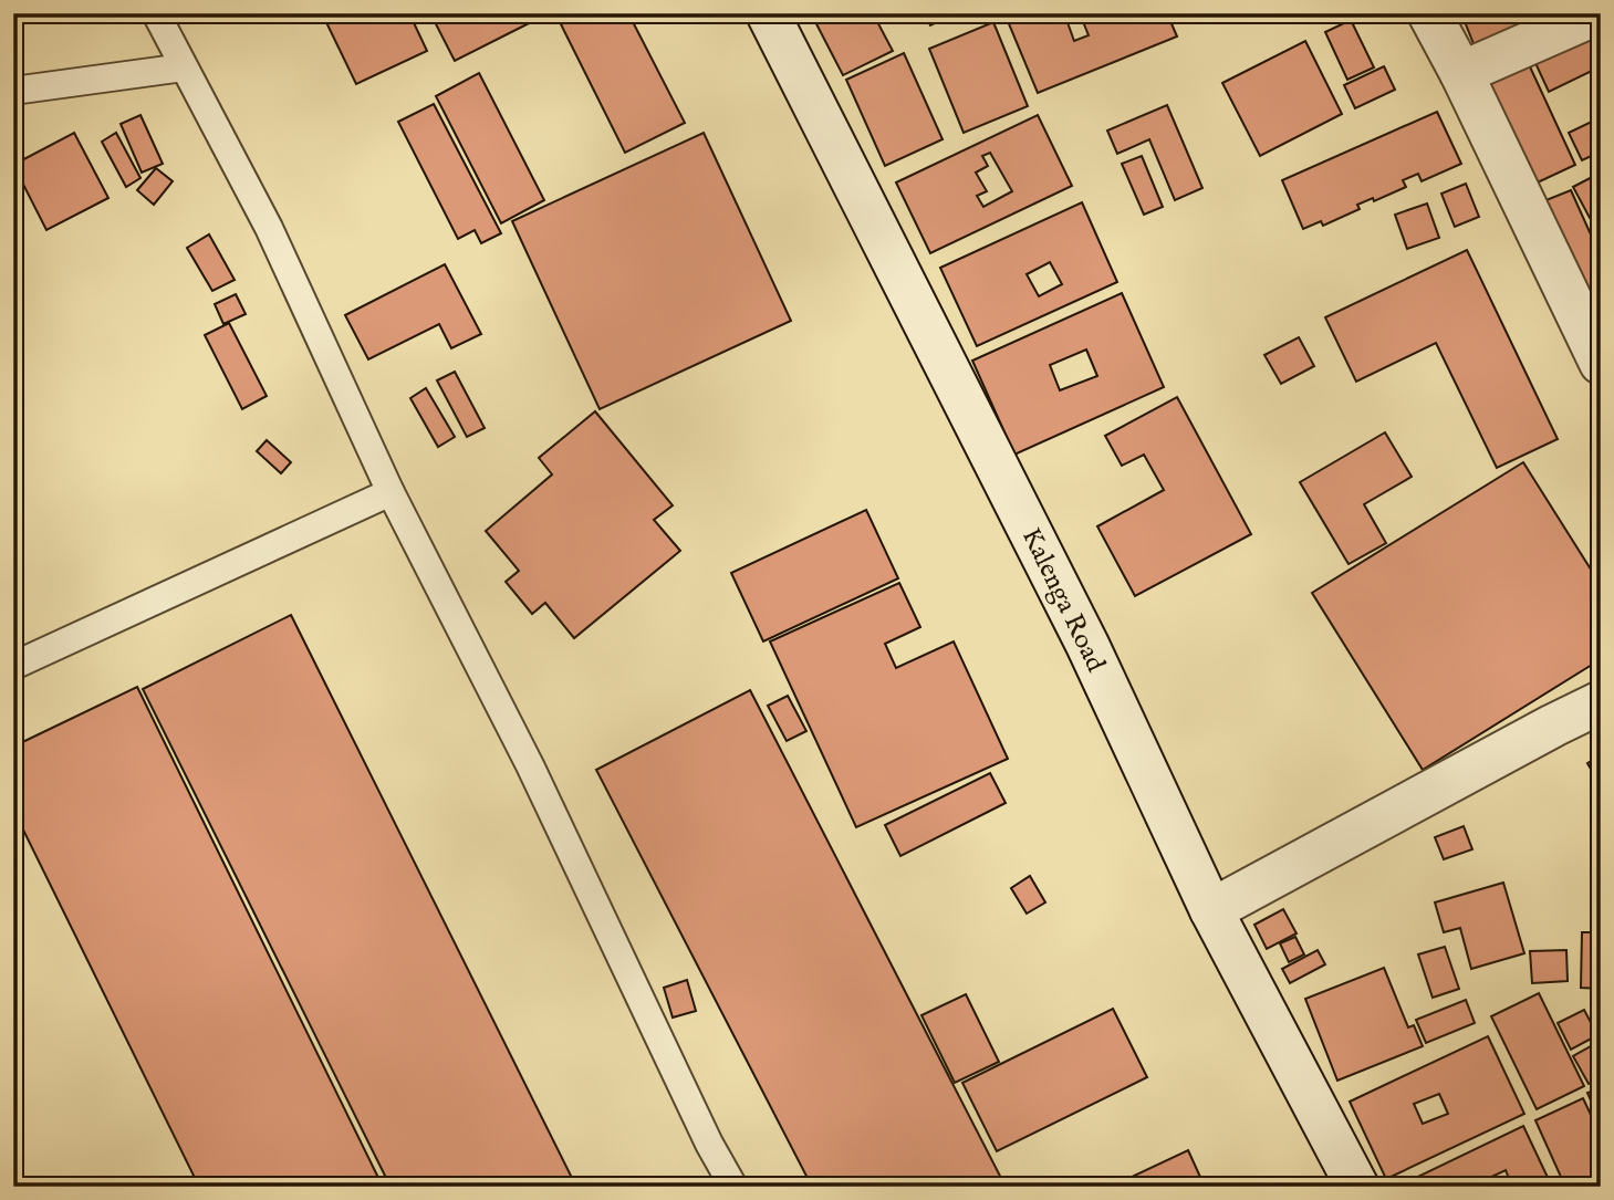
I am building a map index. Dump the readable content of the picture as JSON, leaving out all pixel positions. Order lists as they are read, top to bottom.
{
  "streets": {
    "main road": ["Kalenga Road"]
  }
}
